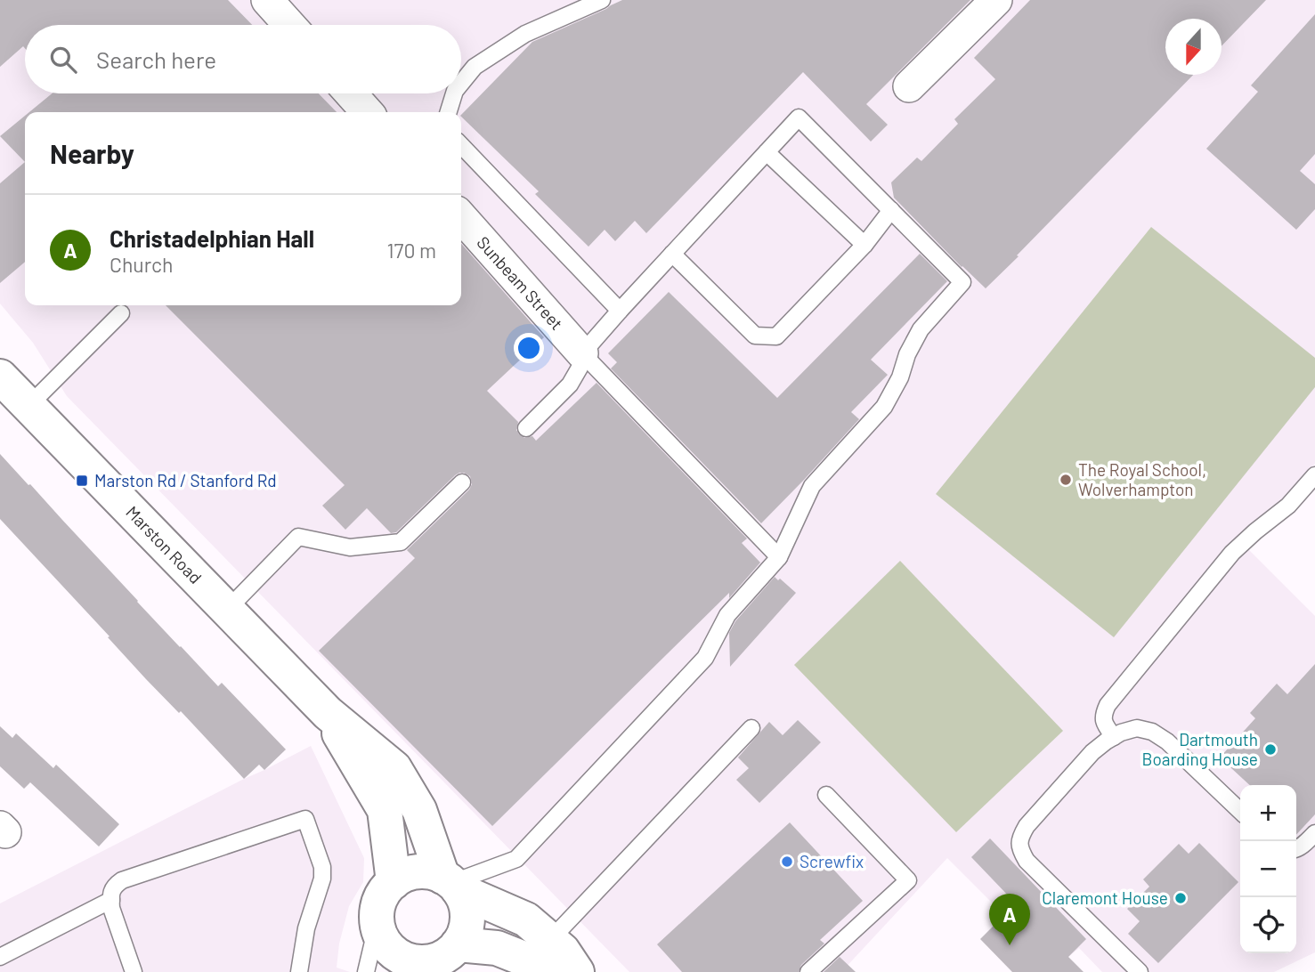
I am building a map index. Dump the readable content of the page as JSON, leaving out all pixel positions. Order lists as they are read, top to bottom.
{
  "streets": {
    "street": ["Sunbeam Street", "Marston Road"]
  },
  "places": {
    "other": [
      "The Royal School, Wolverhampton",
      "Dartmouth Boarding House",
      "Screwfix",
      "Claremont House"
    ],
    "transit": ["Marston Rd / Stanford Rd"]
  },
  "north": "bottom",
  "page": {
    "search": "Search here",
    "heading": "Nearby",
    "list": [
      {
        "mark": "A",
        "name": "Christadelphian Hall",
        "note": "Church",
        "value": "170 m"
      }
    ],
    "map_buttons": ["+", "−"],
    "pins": "A"
  }
}
